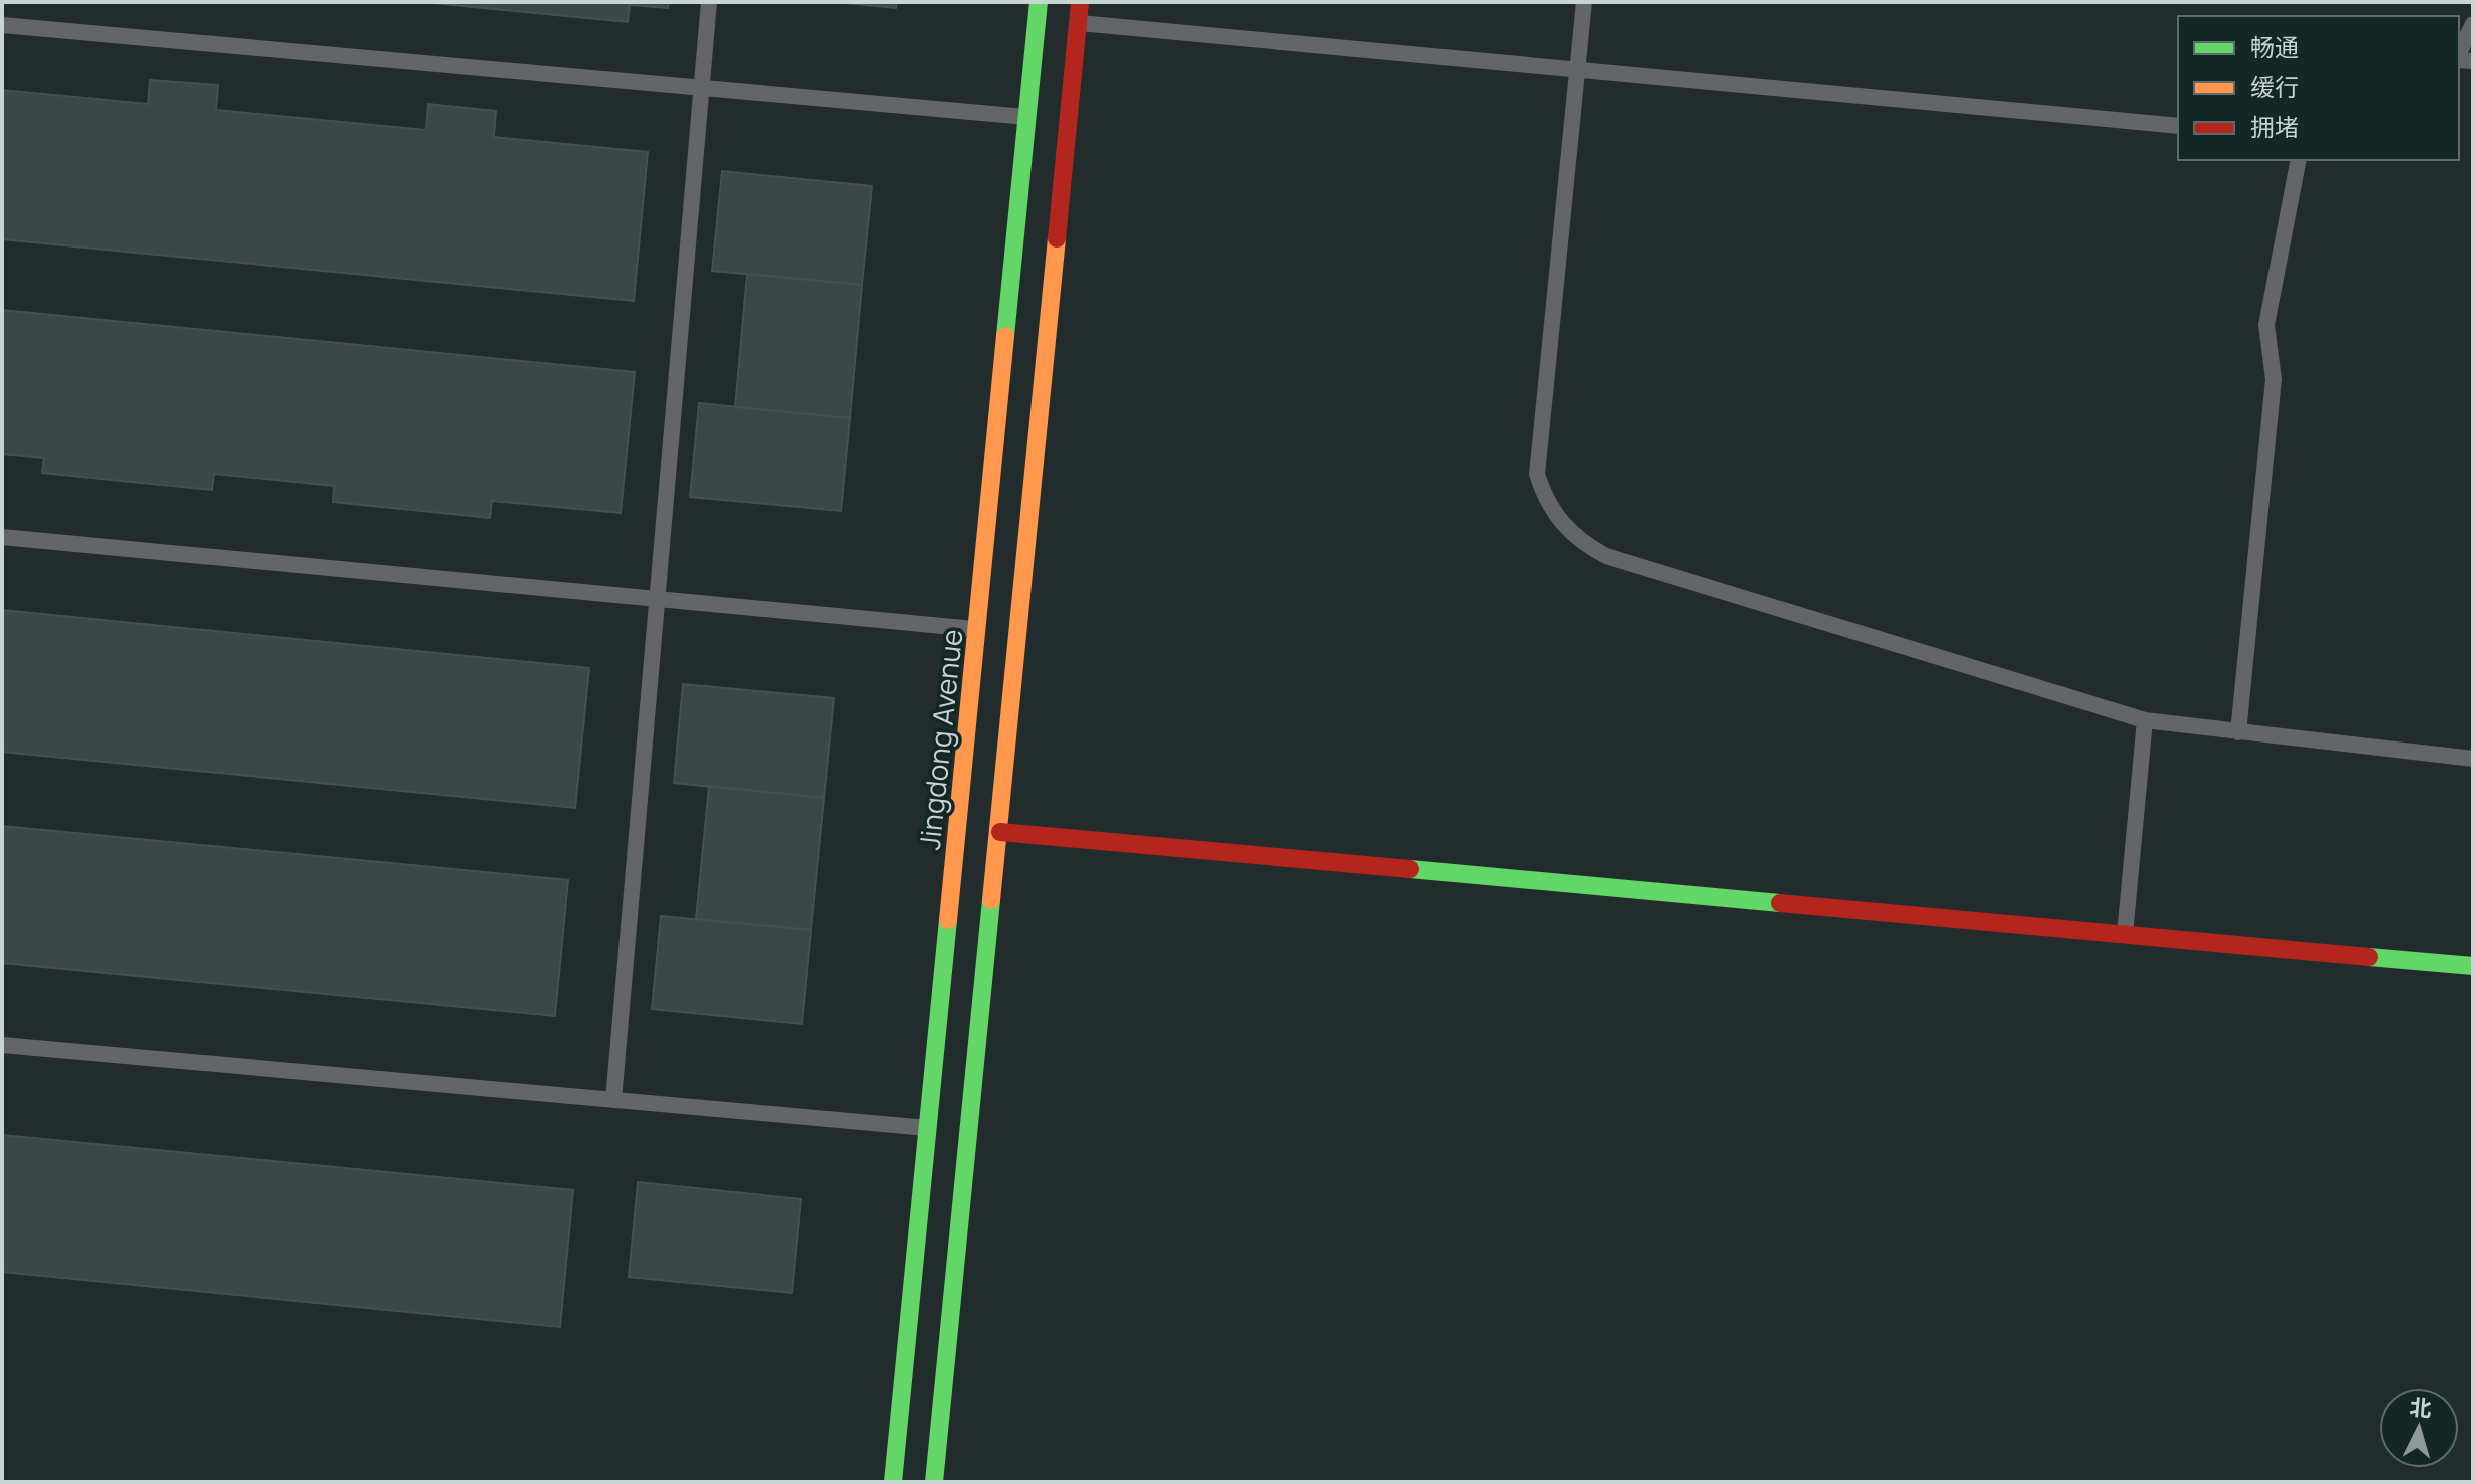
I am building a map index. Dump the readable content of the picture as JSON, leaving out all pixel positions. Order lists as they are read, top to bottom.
{
  "streets": {
    "main road": ["Jingdong Avenue"]
  },
  "legend": ["畅通", "缓行", "拥堵"],
  "north": "top"
}
